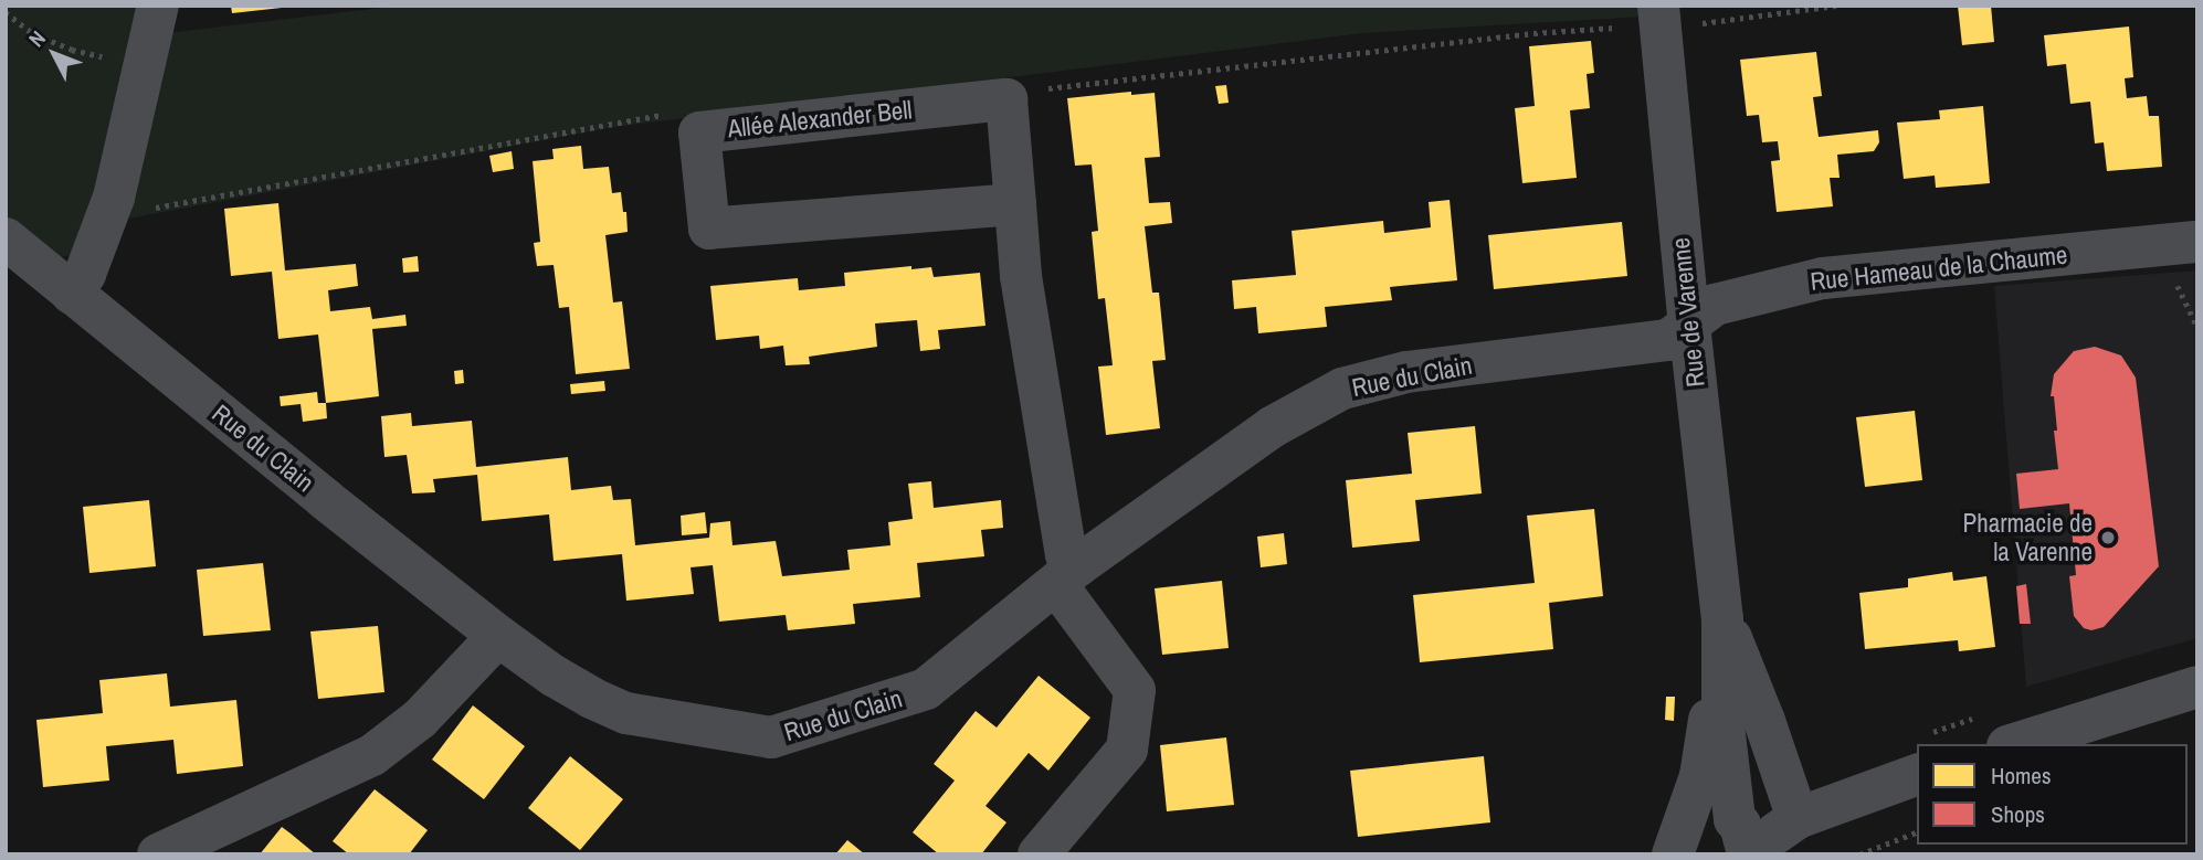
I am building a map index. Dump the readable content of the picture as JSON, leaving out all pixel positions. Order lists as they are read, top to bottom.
{
  "streets": {
    "street": [
      "Allée Alexander Bell",
      "Rue Hameau de la Chaume",
      "Rue de Varenne",
      "Rue du Clain"
    ]
  },
  "crossings": [
    ["Rue Hameau de la Chaume", "Rue de Varenne"],
    ["Rue Hameau de la Chaume", "Rue du Clain"],
    ["Rue de Varenne", "Rue du Clain"]
  ],
  "places": ["Pharmacie de la Varenne"],
  "legend": ["Homes", "Shops"],
  "north": "top left"
}
